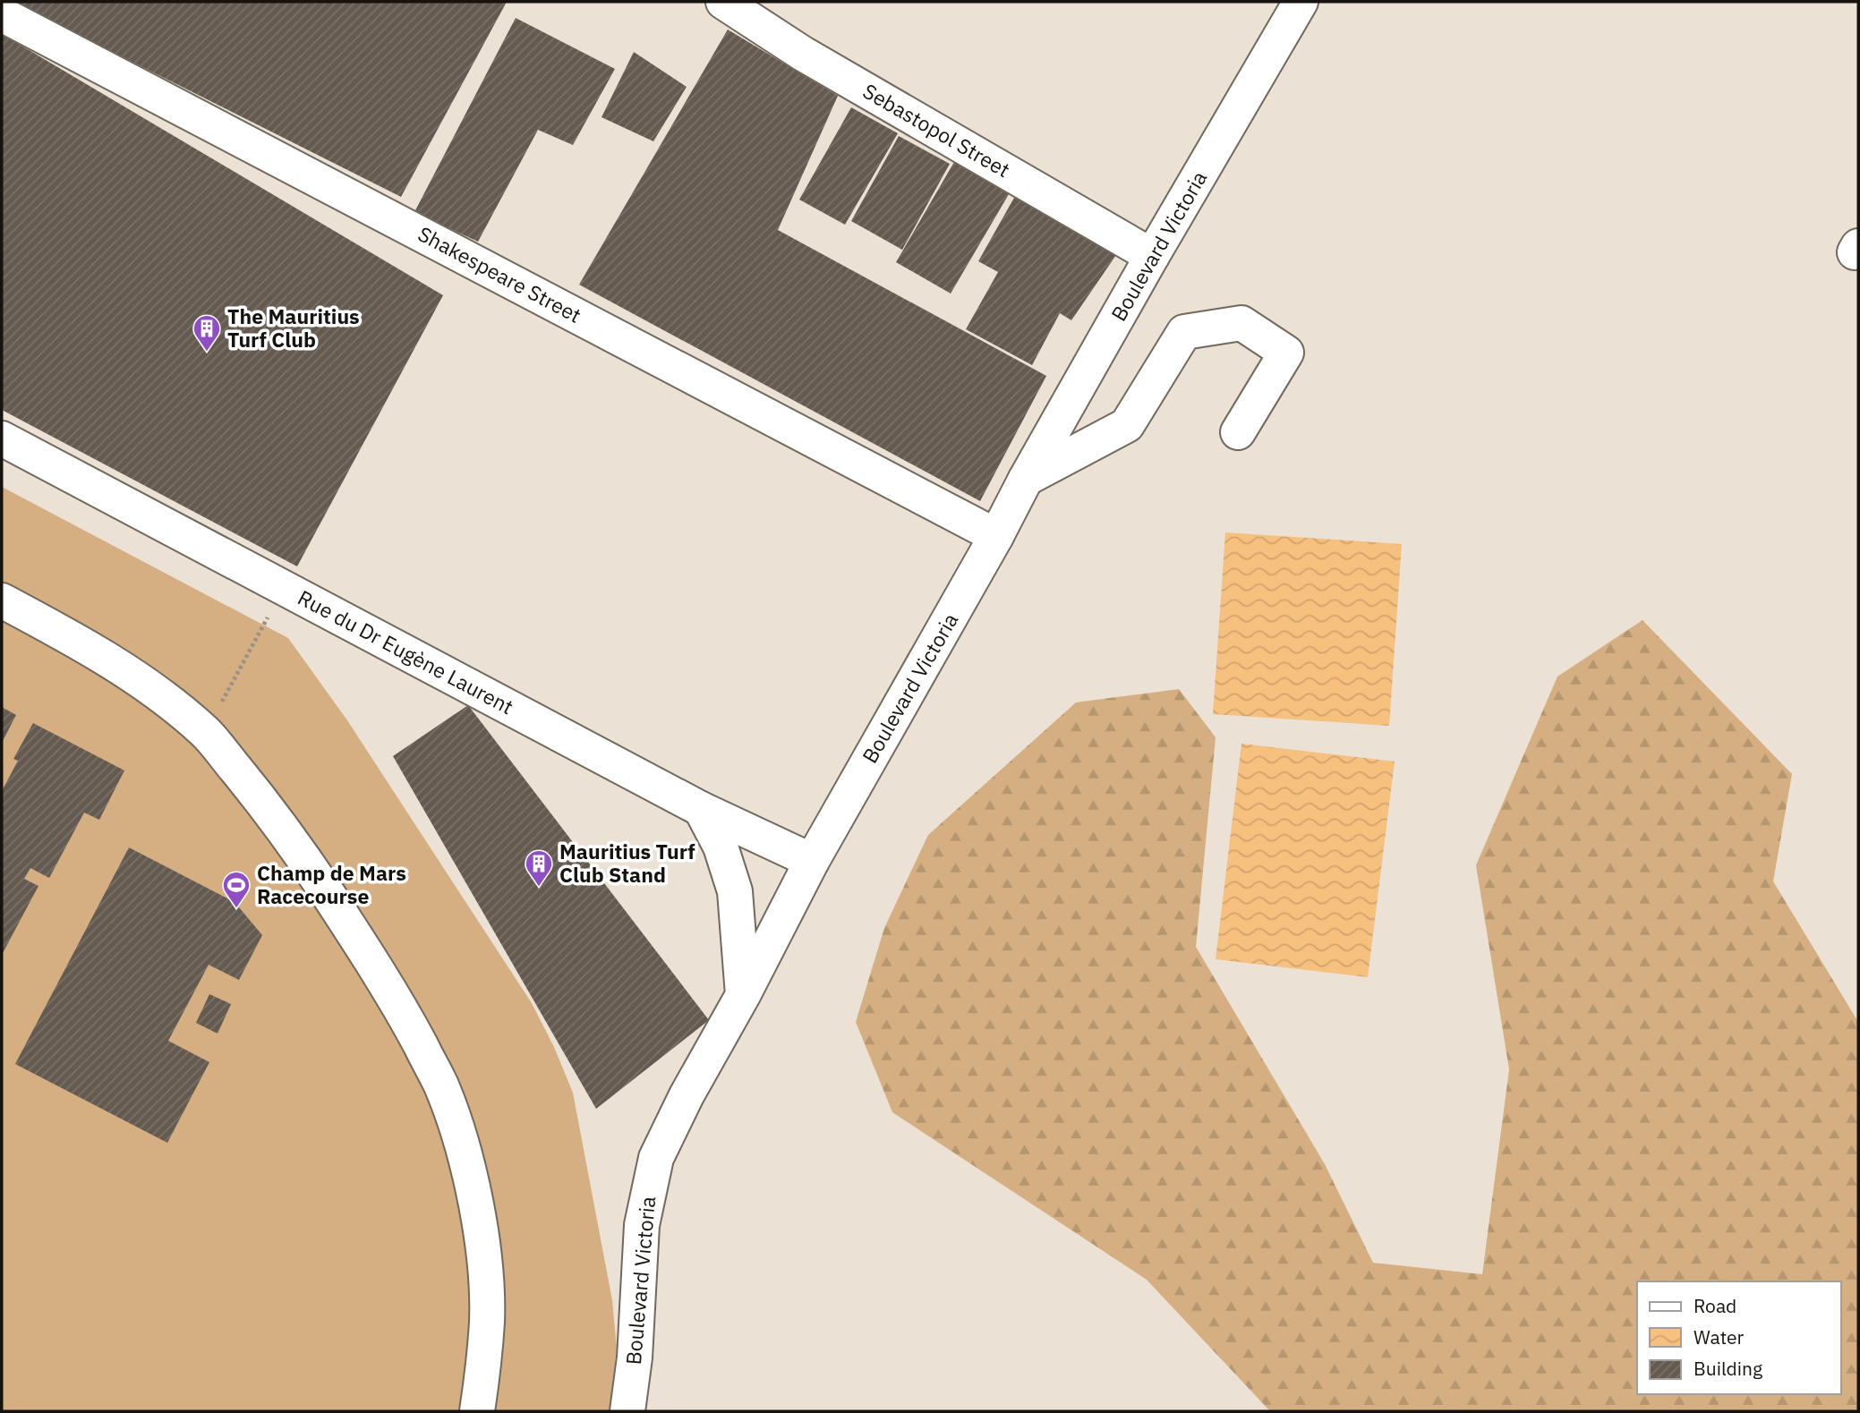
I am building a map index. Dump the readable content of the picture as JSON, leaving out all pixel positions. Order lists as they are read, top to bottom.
{
  "streets": {
    "street": [
      "Sebastopol Street",
      "Boulevard Victoria",
      "Shakespeare Street",
      "Rue du Dr Eugène Laurent"
    ]
  },
  "crossings": [
    ["Sebastopol Street", "Boulevard Victoria"],
    ["Boulevard Victoria", "Shakespeare Street"],
    ["Boulevard Victoria", "Rue du Dr Eugène Laurent"]
  ],
  "places": {
    "building": ["The Mauritius Turf Club", "Mauritius Turf Club Stand"],
    "sports": ["Champ de Mars Racecourse"]
  },
  "legend": ["Road", "Water", "Building"]
}
